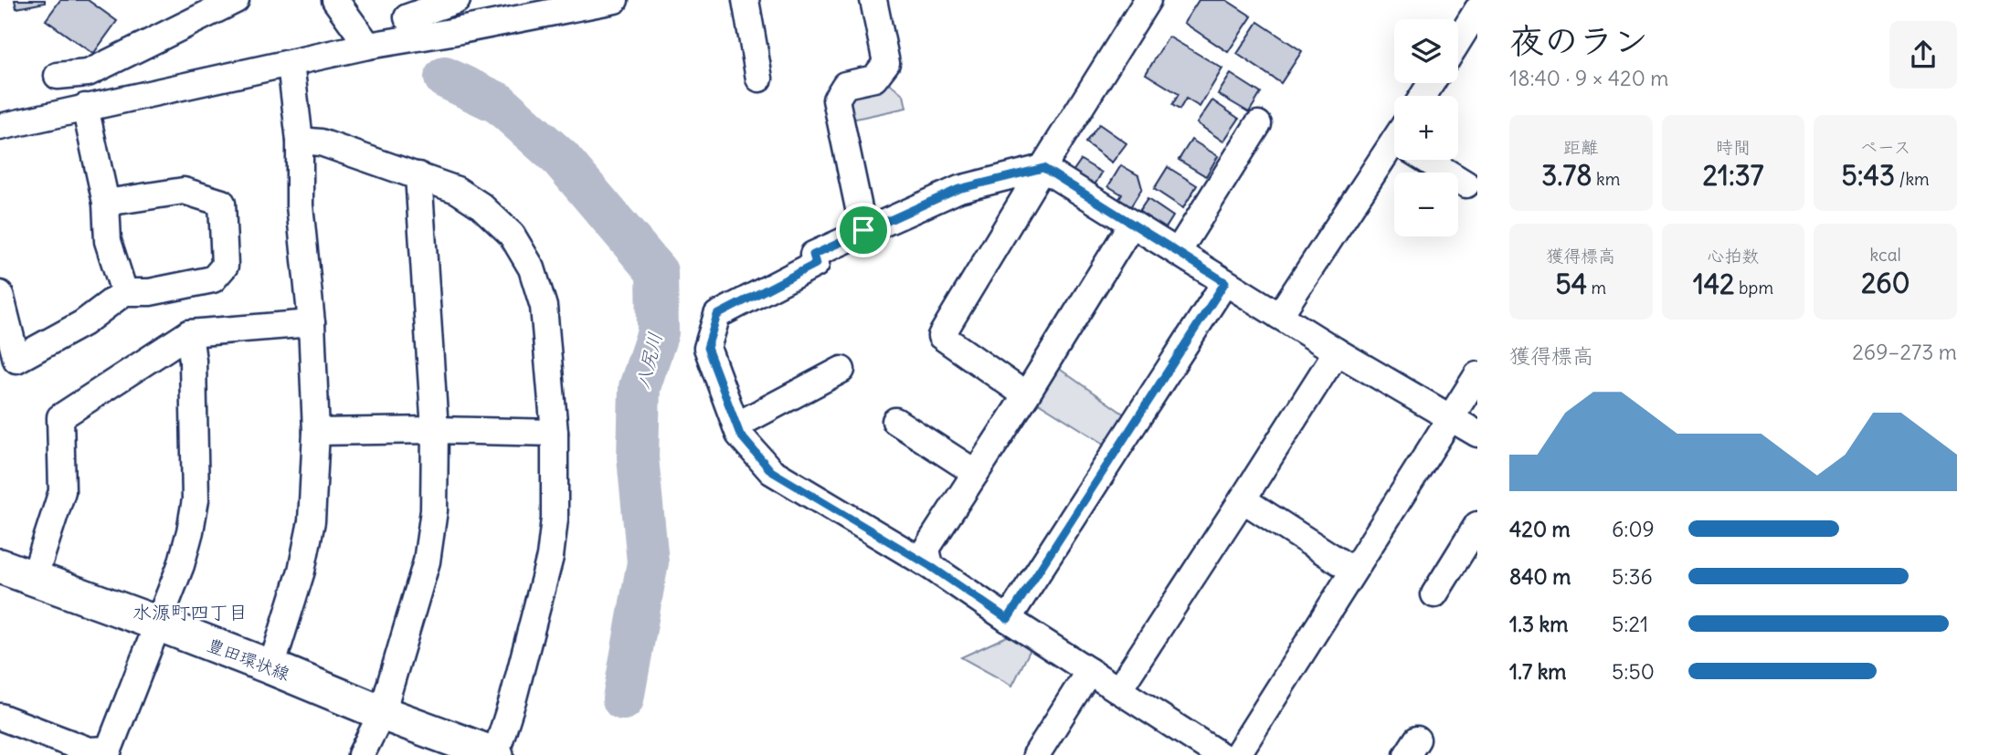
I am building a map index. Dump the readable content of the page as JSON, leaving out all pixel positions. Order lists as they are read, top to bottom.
{
  "streets": {
    "main road": ["豊田環状線"]
  },
  "districts": ["水源町四丁目"],
  "water": ["八尻川"],
  "page": {
    "heading": ["夜のラン", "18:40 · 9 × 420 m"],
    "map_buttons": ["+", "−"],
    "stats": [
      ["距離", "3.78 km"],
      ["時間", "21:37"],
      ["ペース", "5:43 /km"],
      ["獲得標高", "54 m"],
      ["心拍数", "142 bpm"],
      ["kcal", "260"]
    ],
    "chart": ["獲得標高", "269–273 m"],
    "list": [
      {
        "name": "420 m",
        "note": "6:09"
      },
      {
        "name": "840 m",
        "note": "5:36"
      },
      {
        "name": "1.3 km",
        "note": "5:21"
      },
      {
        "name": "1.7 km",
        "note": "5:50"
      }
    ]
  }
}
